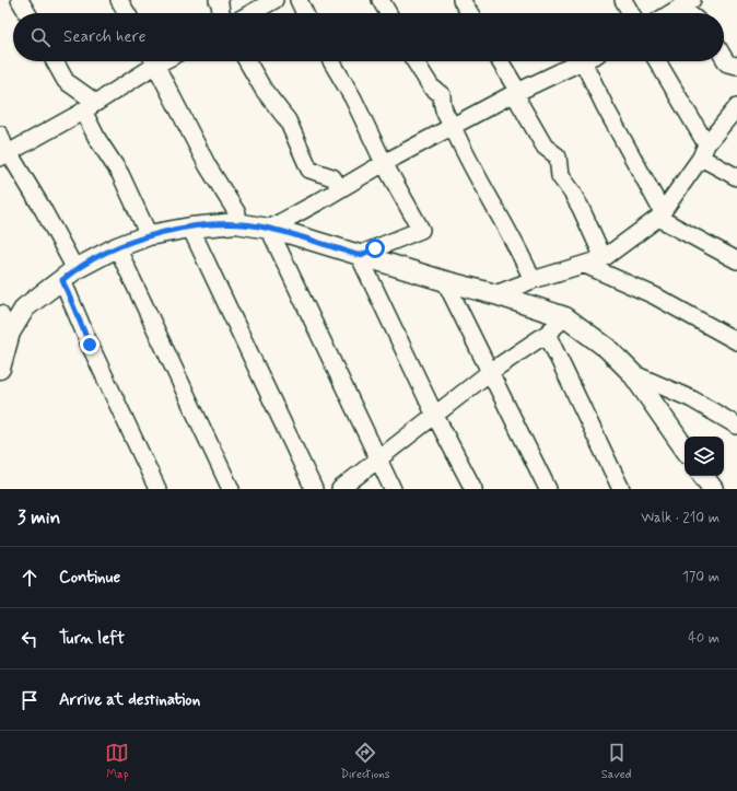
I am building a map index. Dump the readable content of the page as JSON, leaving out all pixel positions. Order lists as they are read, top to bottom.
{
  "page": {
    "search": "Search here",
    "heading": ["3 min", "Walk · 210 m"],
    "list": [
      ["Continue", "170 m"],
      ["Turn left", "40 m"],
      "Arrive at destination"
    ],
    "nav": ["Map", "Directions", "Saved"]
  }
}
